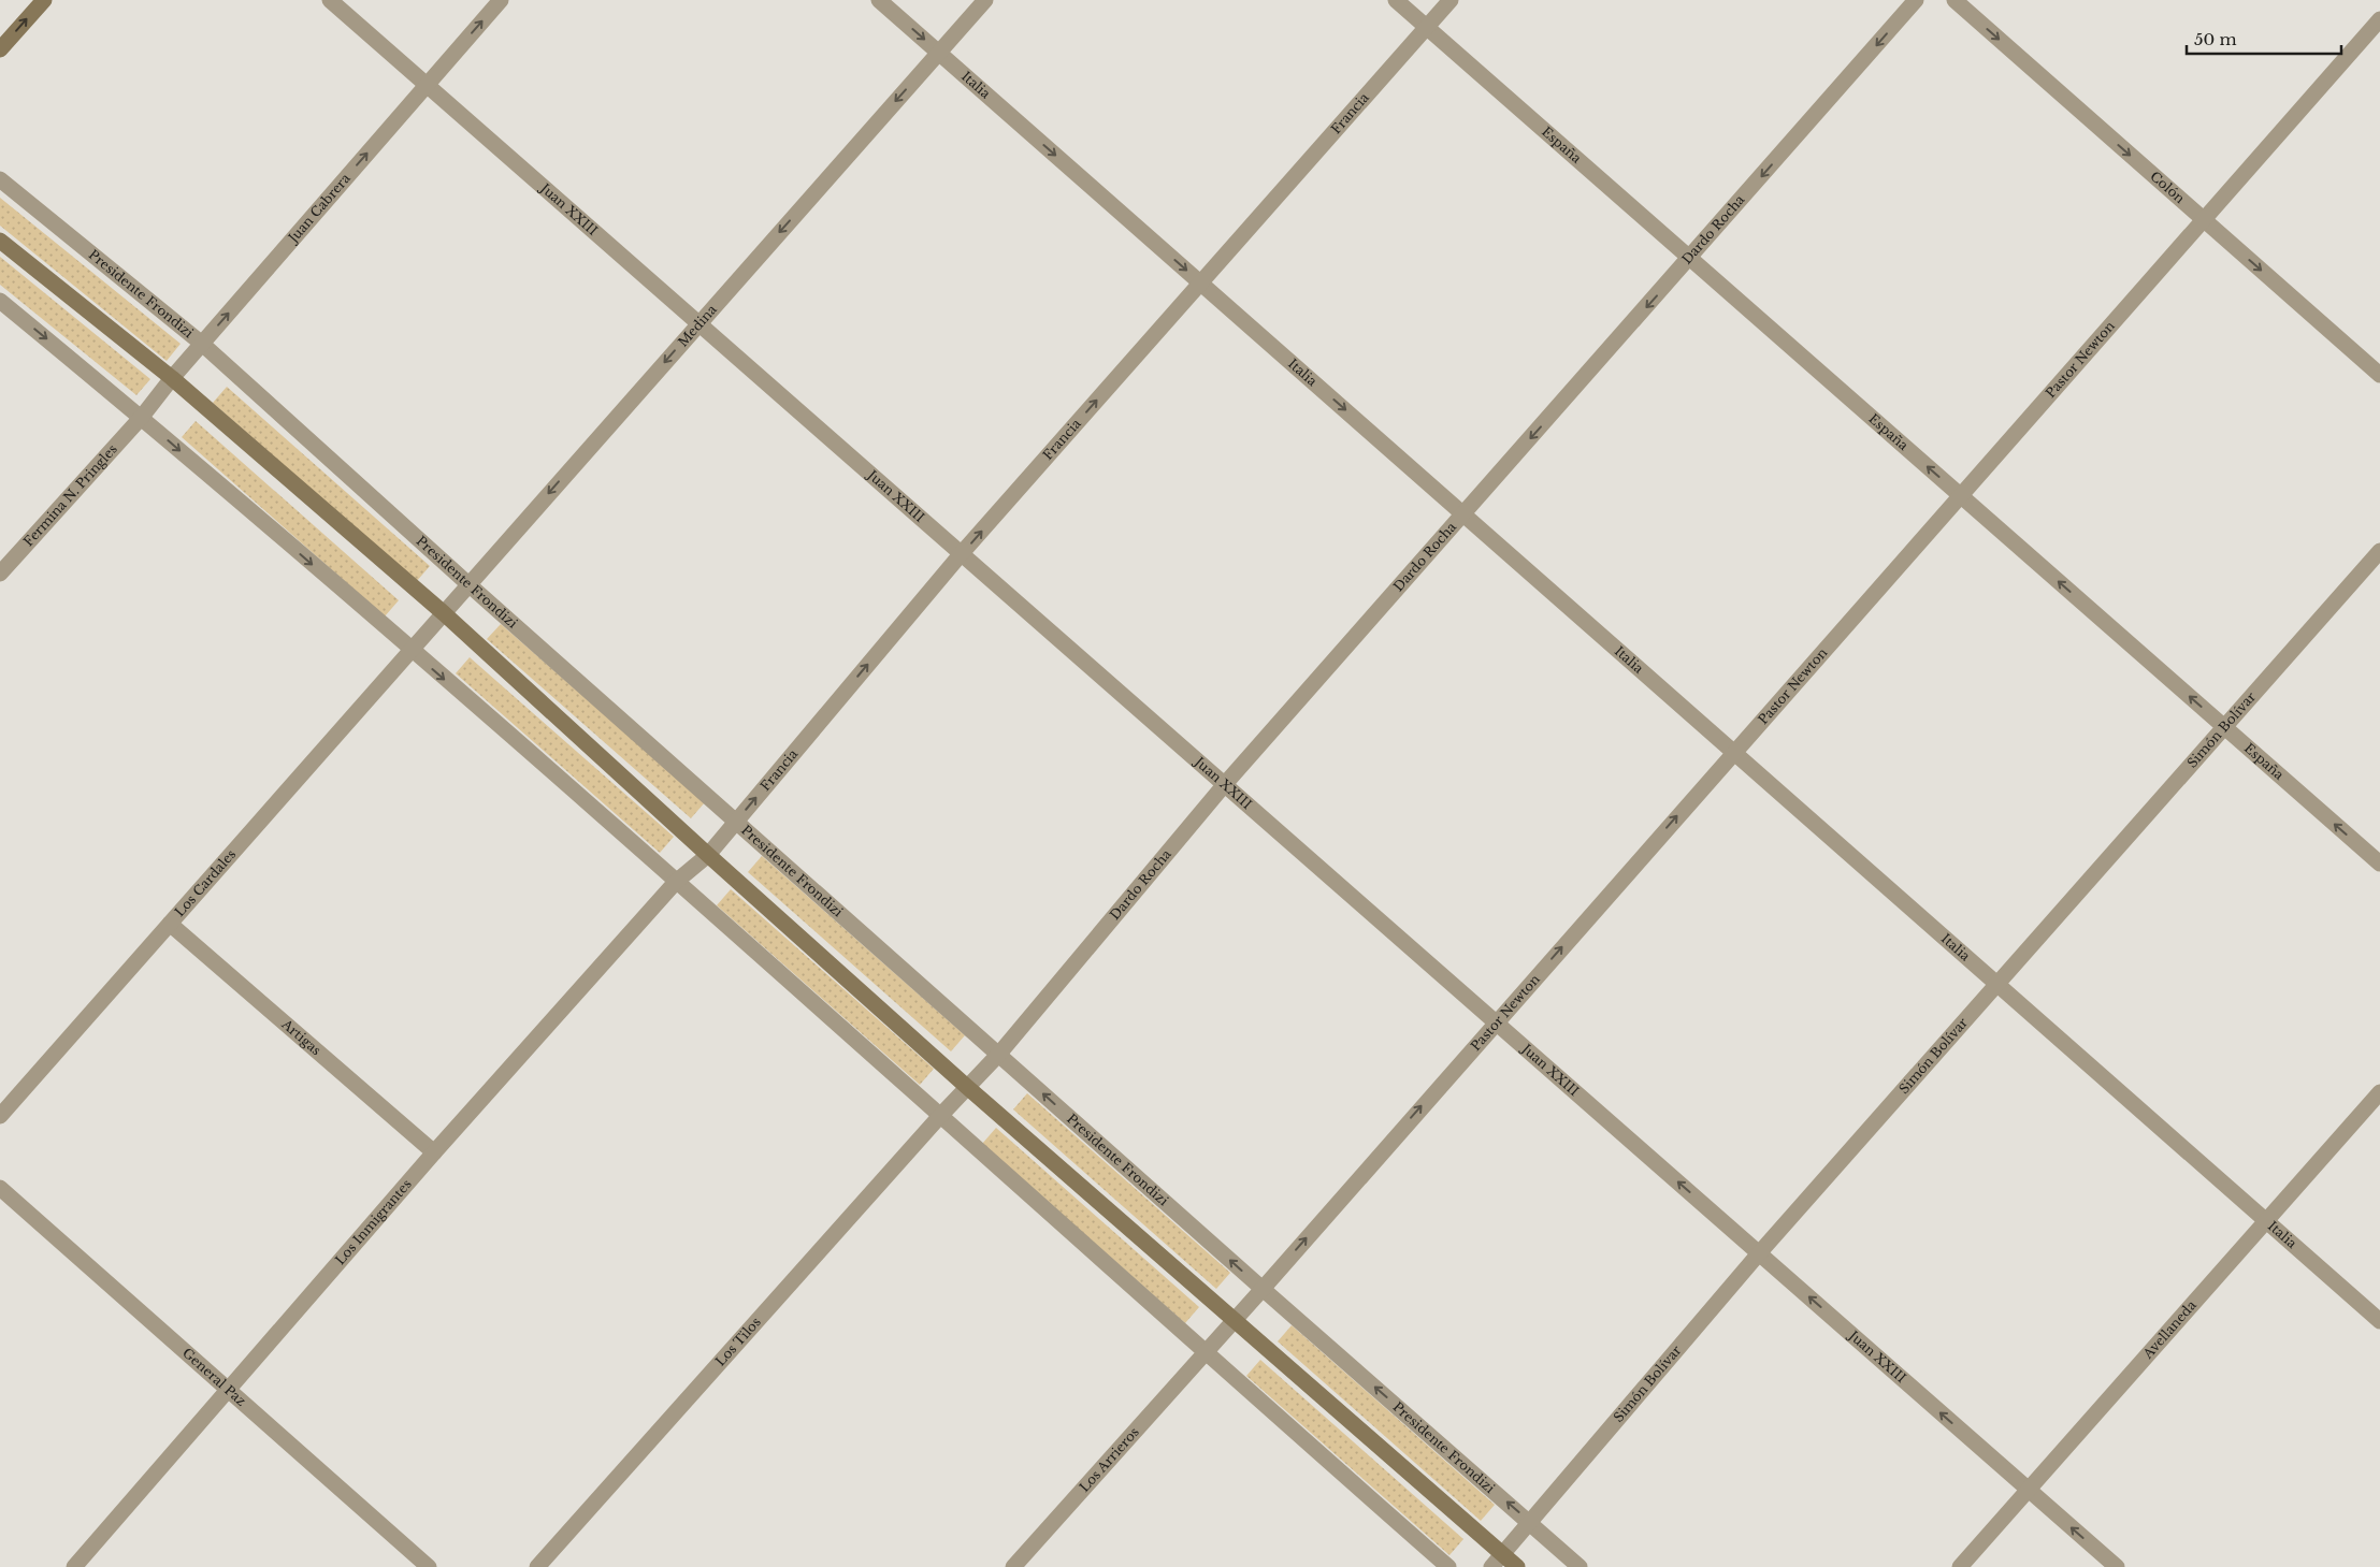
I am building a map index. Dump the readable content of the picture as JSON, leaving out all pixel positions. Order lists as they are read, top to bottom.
{
  "streets": {
    "street": [
      "Italia",
      "Francia",
      "España",
      "Colón",
      "Juan Cabrera",
      "Juan XXIII",
      "Dardo Rocha",
      "Presidente Frondizi",
      "Medina",
      "Pastor Newton",
      "Fermina N. Pringles",
      "Simón Bolívar",
      "Los Cardales",
      "Artigas",
      "Los Inmigrantes",
      "Avellaneda",
      "Los Tilos",
      "General Paz",
      "Los Arrieros"
    ]
  },
  "crossings": [
    ["Italia", "Francia"],
    ["Italia", "Dardo Rocha"],
    ["Italia", "Medina"],
    ["Italia", "Pastor Newton"],
    ["Italia", "Simón Bolívar"],
    ["Italia", "Avellaneda"],
    ["Francia", "España"],
    ["Francia", "Juan XXIII"],
    ["Francia", "Presidente Frondizi"],
    ["Francia", "Los Inmigrantes"],
    ["España", "Dardo Rocha"],
    ["España", "Pastor Newton"],
    ["España", "Simón Bolívar"],
    ["Colón", "Pastor Newton"],
    ["Juan Cabrera", "Juan XXIII"],
    ["Juan Cabrera", "Presidente Frondizi"],
    ["Juan Cabrera", "Fermina N. Pringles"],
    ["Juan XXIII", "Dardo Rocha"],
    ["Juan XXIII", "Medina"],
    ["Juan XXIII", "Pastor Newton"],
    ["Juan XXIII", "Simón Bolívar"],
    ["Juan XXIII", "Avellaneda"],
    ["Dardo Rocha", "Presidente Frondizi"],
    ["Dardo Rocha", "Los Tilos"],
    ["Presidente Frondizi", "Medina"],
    ["Presidente Frondizi", "Pastor Newton"],
    ["Presidente Frondizi", "Simón Bolívar"],
    ["Medina", "Los Cardales"],
    ["Pastor Newton", "Los Arrieros"],
    ["Los Cardales", "Artigas"],
    ["Artigas", "Los Inmigrantes"],
    ["Los Inmigrantes", "General Paz"]
  ],
  "one_way": [
    "Italia",
    "Francia",
    "España",
    "Colón",
    "Juan Cabrera",
    "Dardo Rocha",
    "Medina",
    "Pastor Newton"
  ],
  "scale_bar": "50 m"
}
